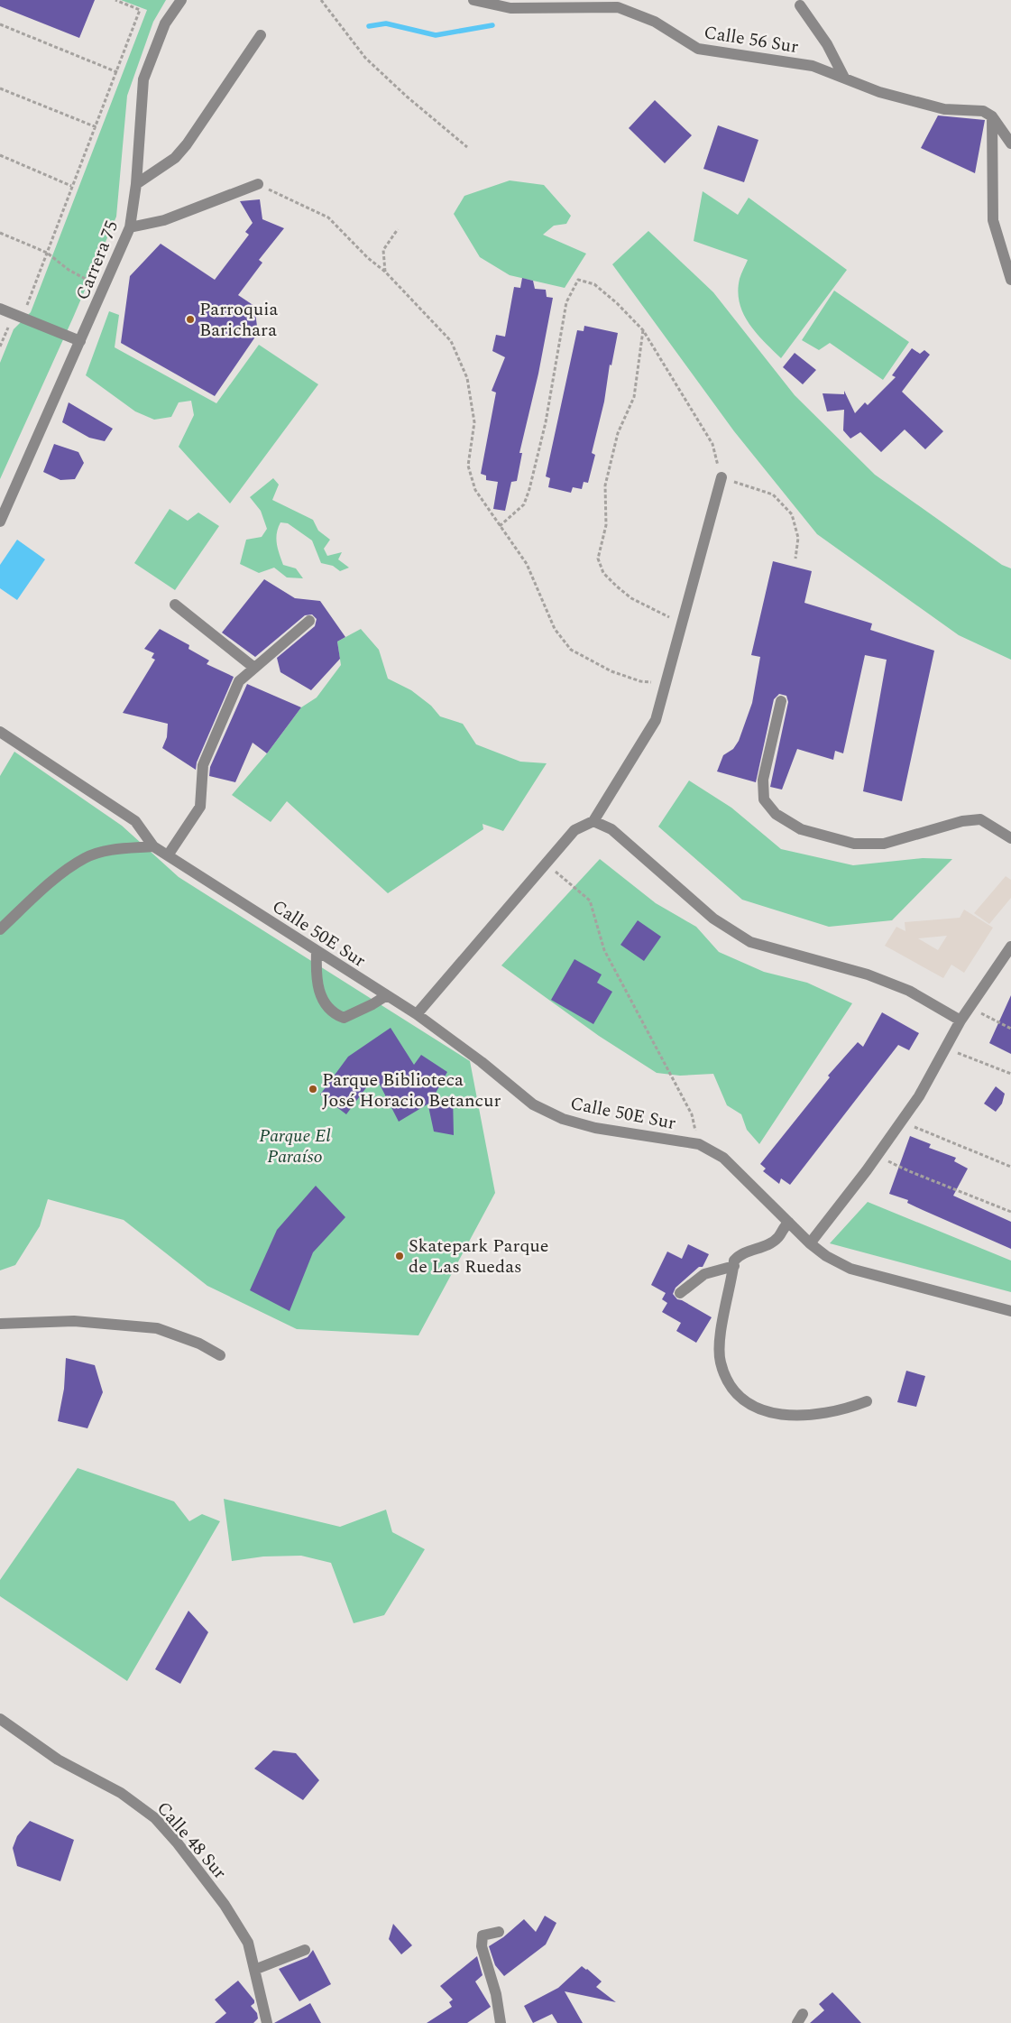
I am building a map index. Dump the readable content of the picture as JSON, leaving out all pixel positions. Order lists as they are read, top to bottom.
{
  "streets": {
    "street": [
      "Calle 56 Sur",
      "Carrera 75",
      "Calle 50E Sur",
      "Calle 48 Sur"
    ]
  },
  "parks": ["Parque El Paraíso"],
  "places": ["Parroquia Barichara", "Parque Biblioteca José Horacio Betancur", "Skatepark Parque de Las Ruedas"]
}
